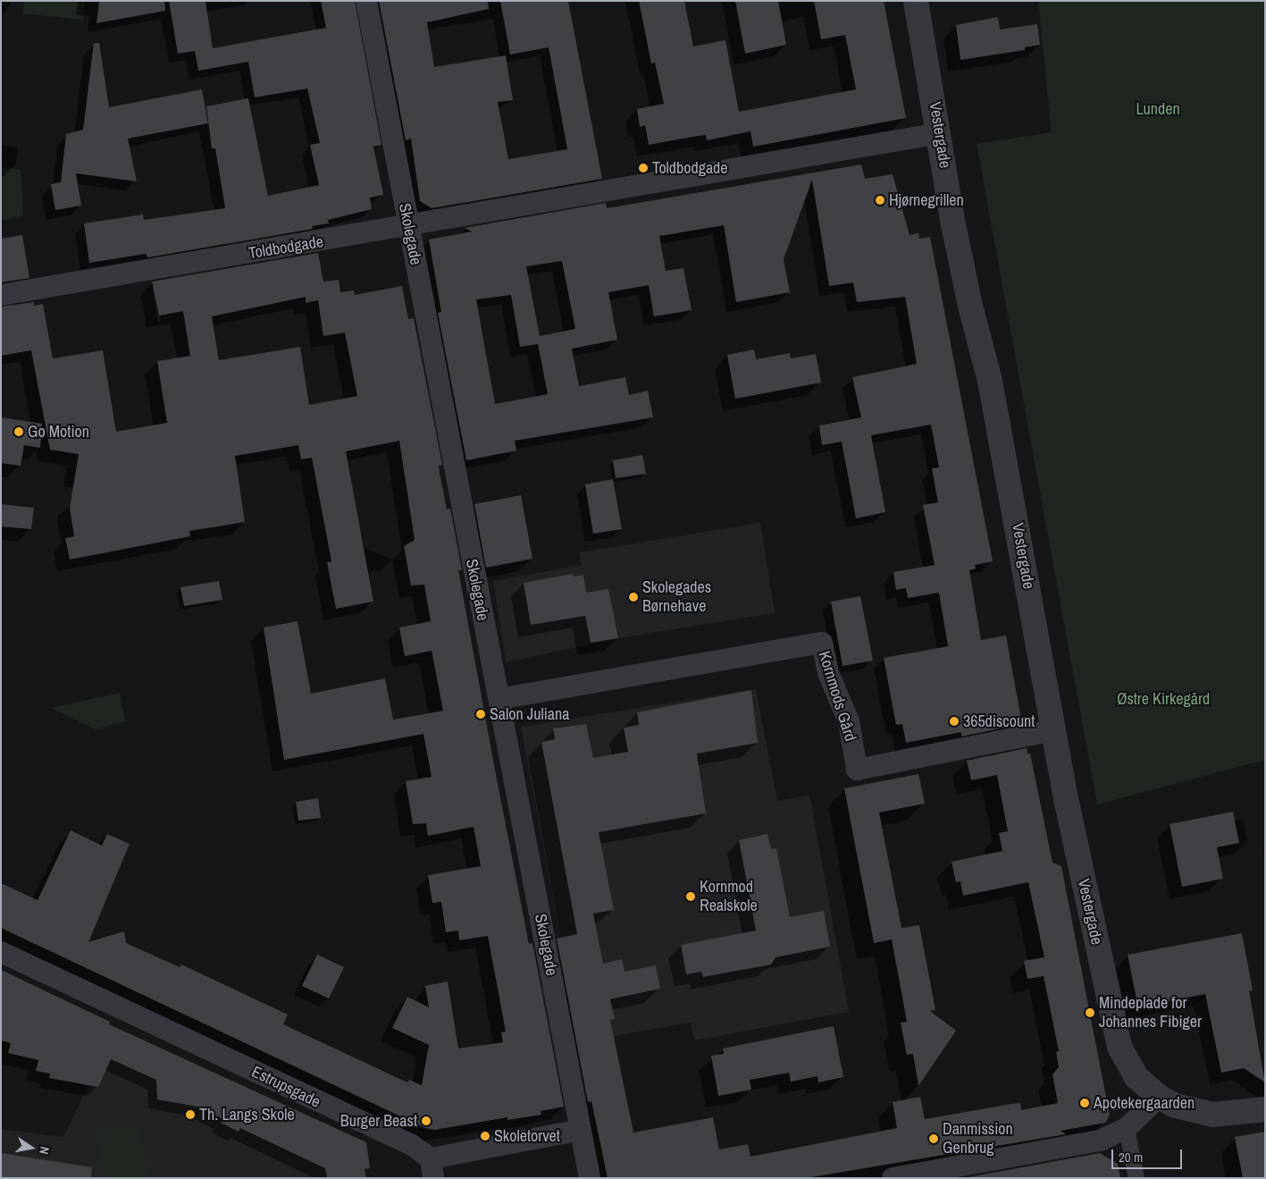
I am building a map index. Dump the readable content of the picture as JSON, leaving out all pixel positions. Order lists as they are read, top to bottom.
{
  "streets": {
    "street": [
      "Vestergade",
      "Skolegade",
      "Toldbodgade",
      "Kornmods Gård",
      "Estrupsgade"
    ]
  },
  "crossings": [
    ["Vestergade", "Toldbodgade"],
    ["Vestergade", "Kornmods Gård"],
    ["Skolegade", "Toldbodgade"],
    ["Skolegade", "Kornmods Gård"],
    ["Skolegade", "Estrupsgade"]
  ],
  "parks": ["Lunden", "Østre Kirkegård"],
  "places": [
    "Toldbodgade",
    "Hjørnegrillen",
    "Go Motion",
    "Skolegades Børnehave",
    "Salon Juliana",
    "365discount",
    "Kornmod Realskole",
    "Mindeplade for Johannes Fibiger",
    "Apotekergaarden",
    "Th. Langs Skole",
    "Burger Beast",
    "Skoletorvet",
    "Danmission Genbrug"
  ],
  "scale_bar": "20 m",
  "north": "right"
}
